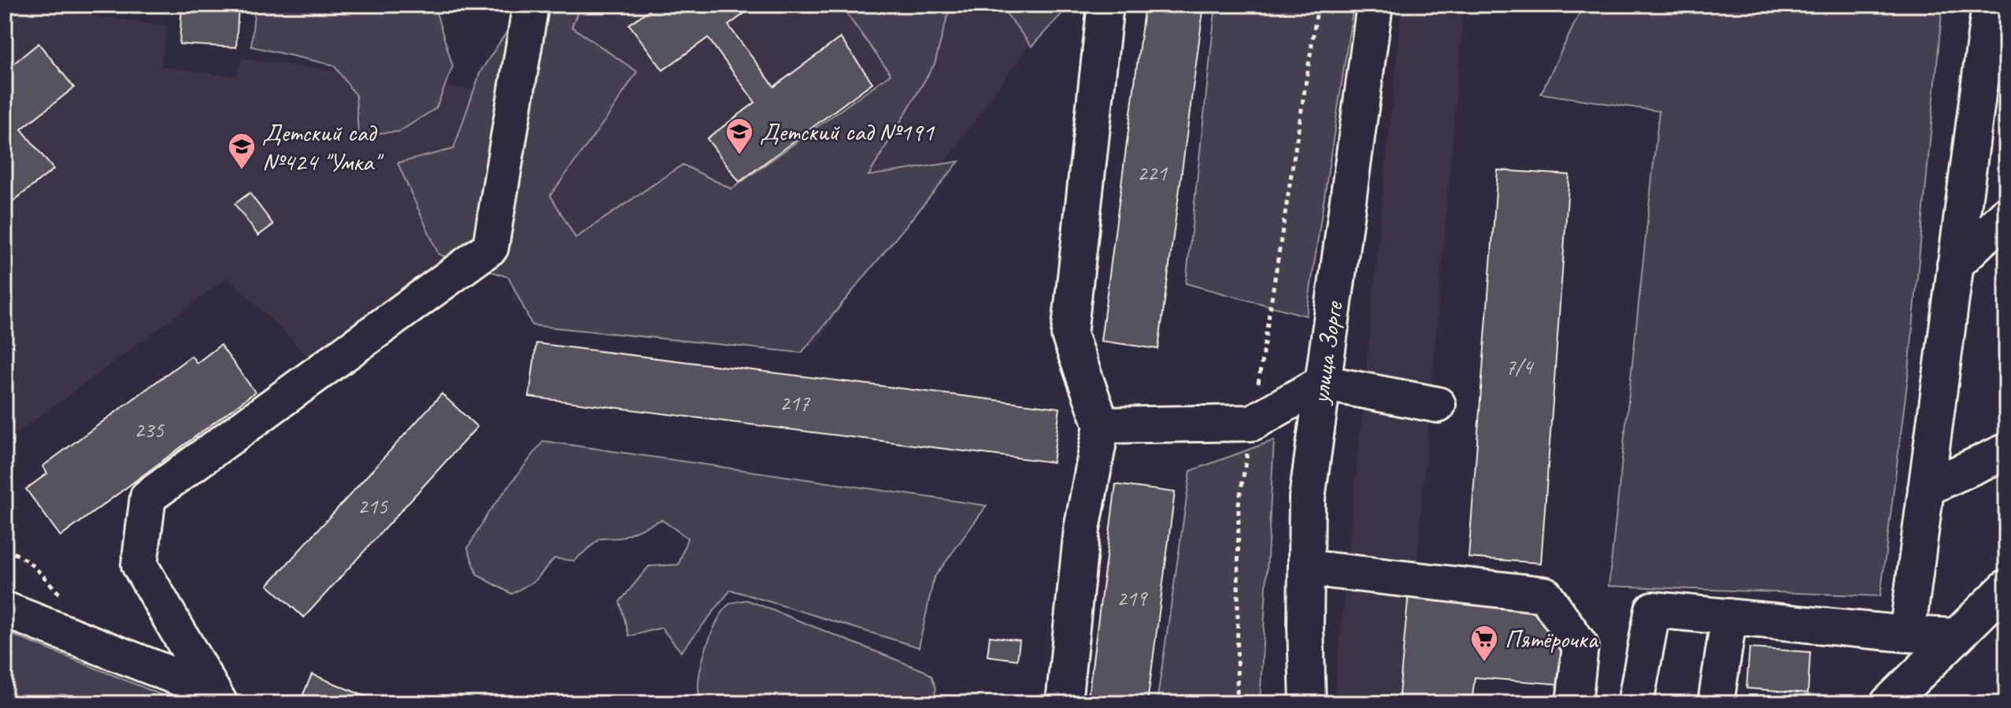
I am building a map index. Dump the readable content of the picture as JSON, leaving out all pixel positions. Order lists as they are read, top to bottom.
{
  "streets": {
    "street": ["улица Зорге"]
  },
  "places": {
    "school or university": ["Детский сад №191", "Детский сад №424 \"Умка\""],
    "supermarket": ["Пятёрочка"]
  },
  "house_numbers": [
    "221",
    "7/4",
    "217",
    "235",
    "215",
    "219"
  ]
}
